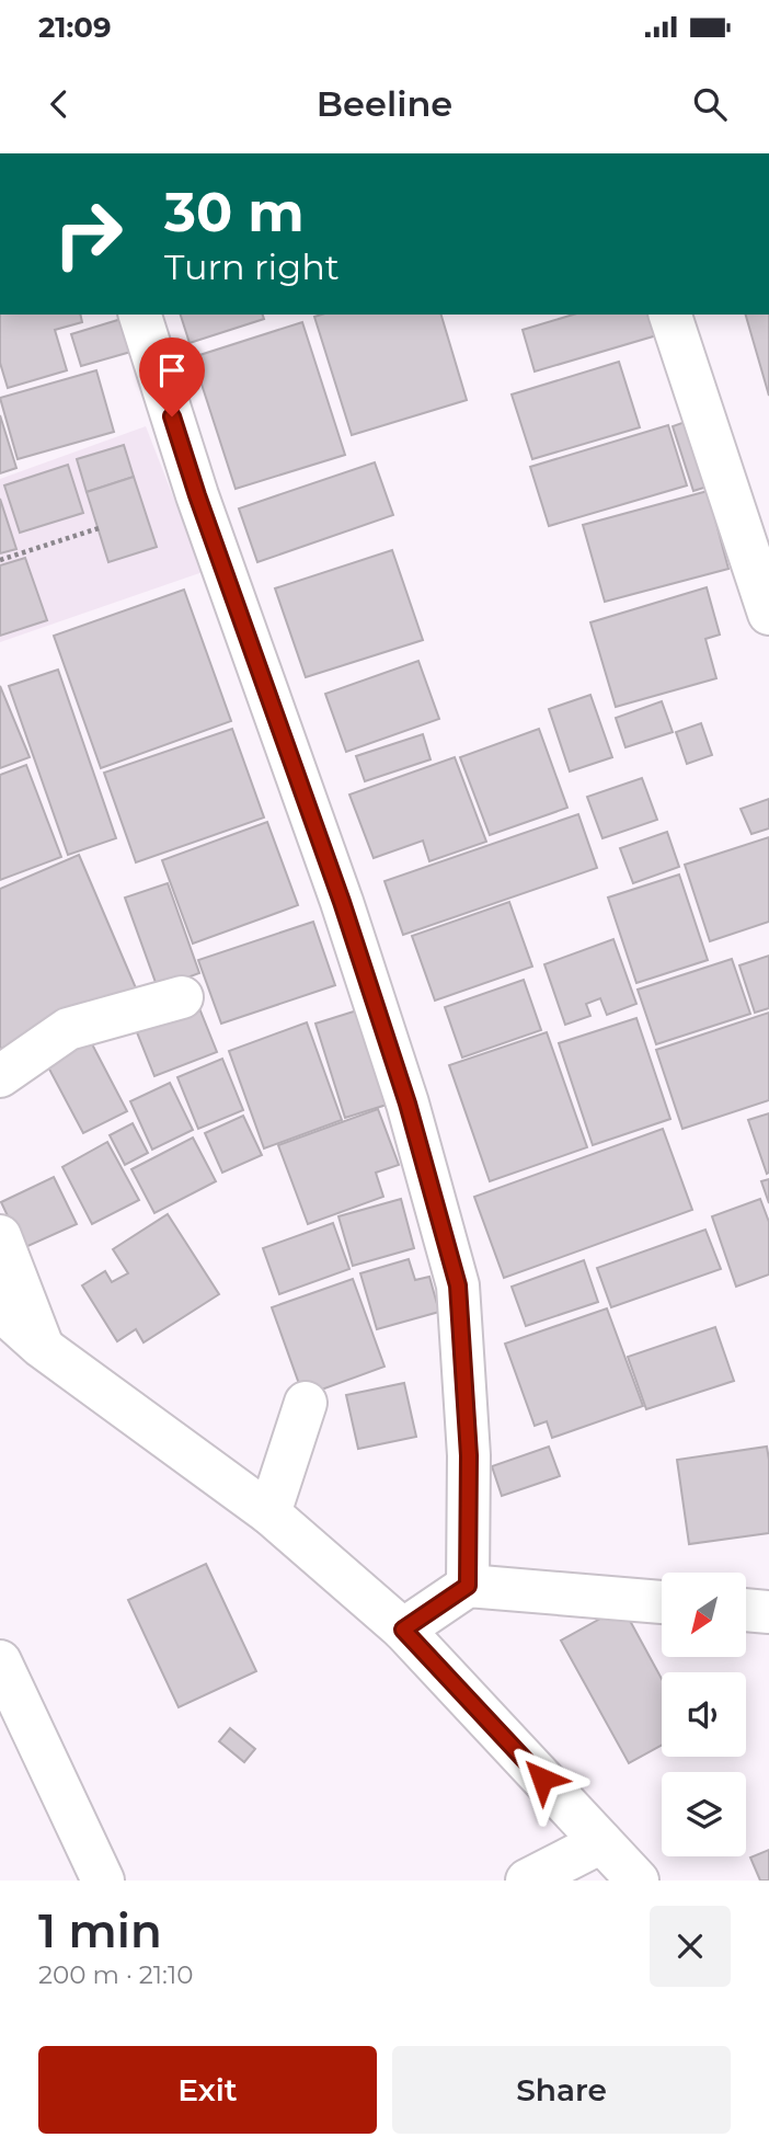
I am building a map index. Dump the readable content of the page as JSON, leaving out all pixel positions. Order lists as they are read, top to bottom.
{
  "north": "bottom left",
  "page": {
    "status": "21:09",
    "header": "Beeline",
    "turn": ["30 m", "Turn right"],
    "heading": ["1 min", "200 m · 21:10"],
    "buttons": ["Exit", "Share"]
  }
}
